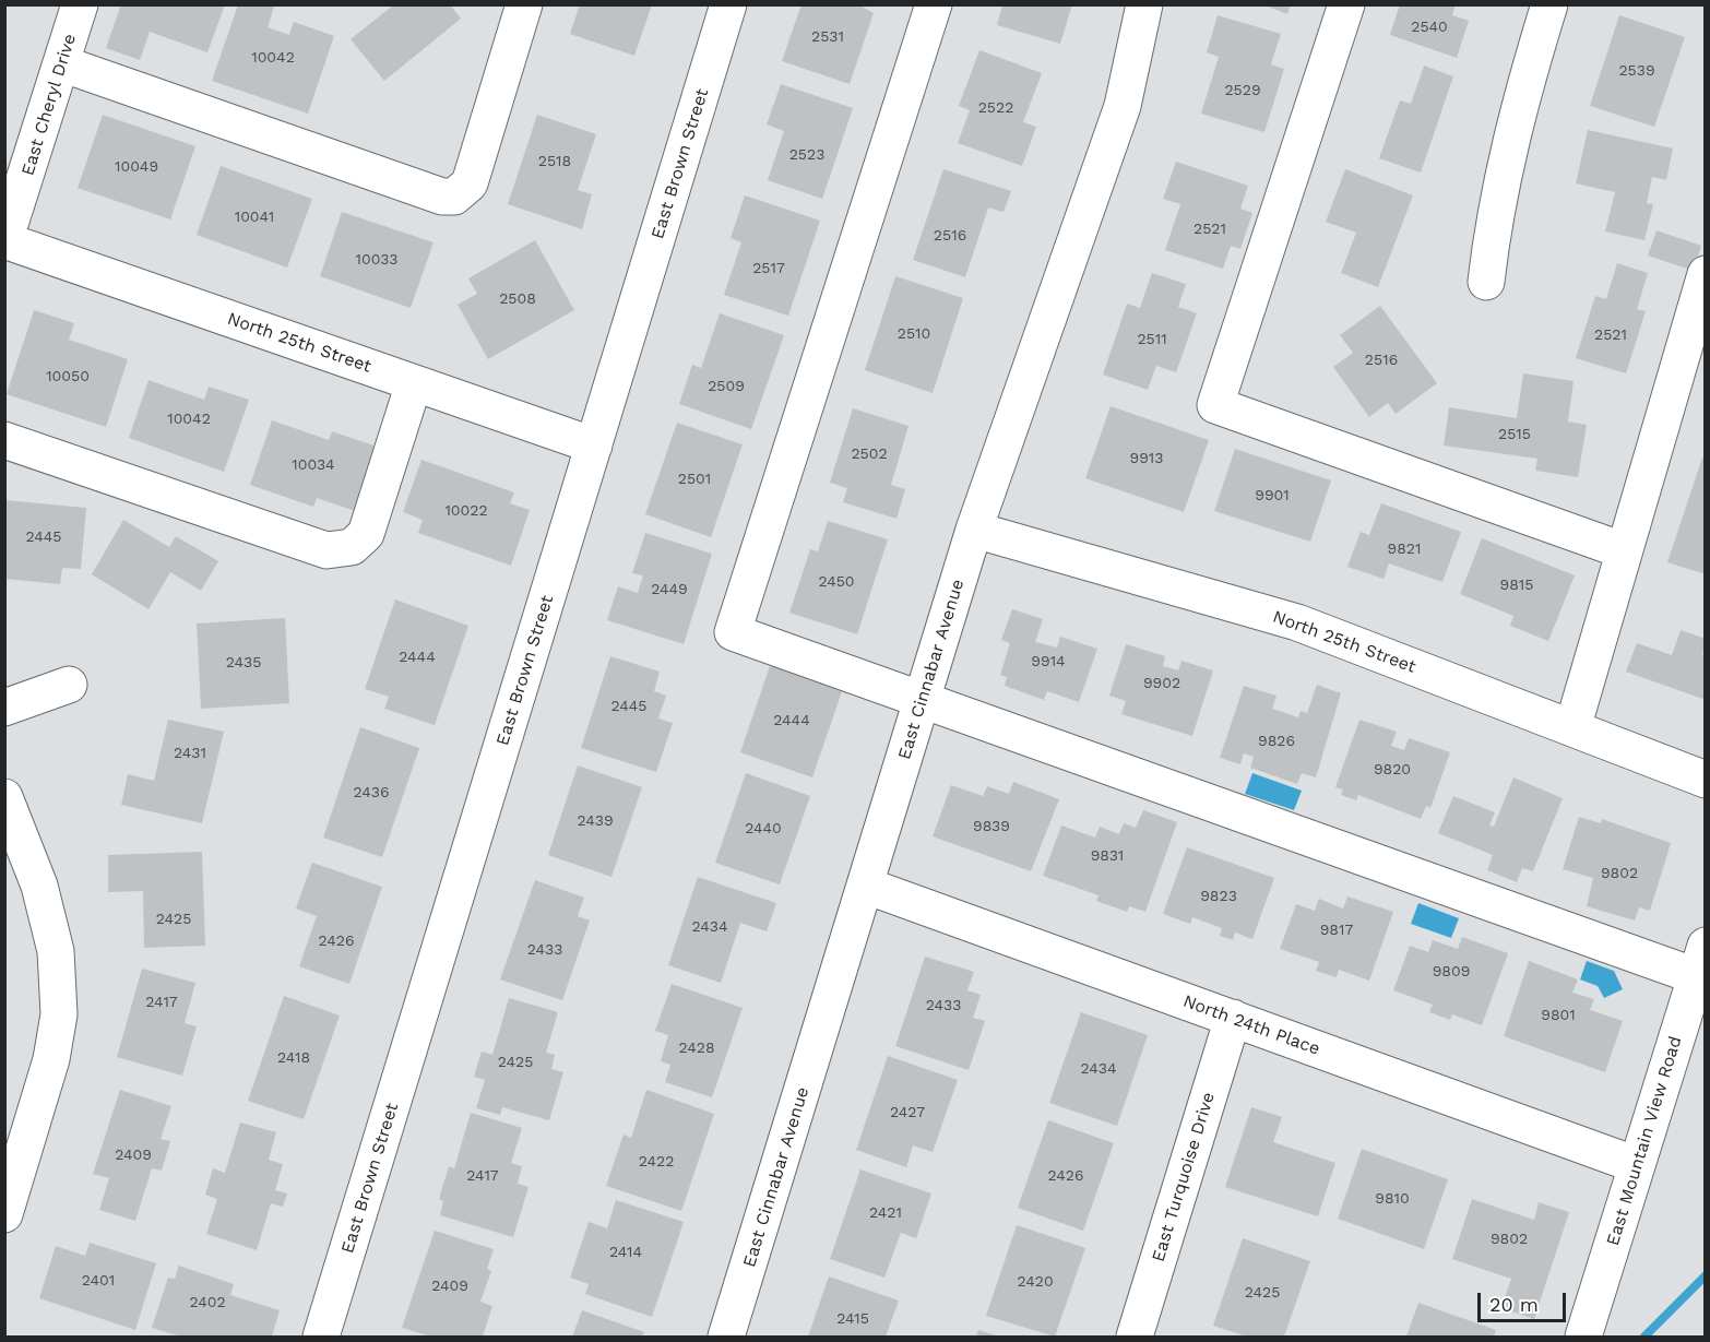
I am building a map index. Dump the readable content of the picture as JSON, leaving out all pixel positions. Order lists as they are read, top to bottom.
{
  "streets": {
    "street": [
      "East Cheryl Drive",
      "East Brown Street",
      "North 25th Street",
      "East Cinnabar Avenue",
      "North 24th Place",
      "East Mountain View Road",
      "East Turquoise Drive"
    ]
  },
  "crossings": [
    ["East Cheryl Drive", "North 25th Street"],
    ["East Brown Street", "North 25th Street"],
    ["North 25th Street", "East Cinnabar Avenue"],
    ["East Cinnabar Avenue", "North 24th Place"],
    ["North 24th Place", "East Mountain View Road"],
    ["North 24th Place", "East Turquoise Drive"]
  ],
  "house_numbers": [
    "2540",
    "2531",
    "10042",
    "2539",
    "2529",
    "2522",
    "2523",
    "2518",
    "10049",
    "10041",
    "2521",
    "2516",
    "10033",
    "2517",
    "2508",
    "2510",
    "2521",
    "2511",
    "2516",
    "10050",
    "2509",
    "10042",
    "2515",
    "2502",
    "9913",
    "10034",
    "2501",
    "9901",
    "10022",
    "2445",
    "9821",
    "2450",
    "9815",
    "2449",
    "2444",
    "9914",
    "2435",
    "9902",
    "2445",
    "2444",
    "9826",
    "2431",
    "9820",
    "2436",
    "2439",
    "9839",
    "2440",
    "9831",
    "9802",
    "9823",
    "2425",
    "2434",
    "9817",
    "2426",
    "2433",
    "9809",
    "2417",
    "2433",
    "9801",
    "2428",
    "2418",
    "2425",
    "2434",
    "2427",
    "2409",
    "2422",
    "2417",
    "2426",
    "9810",
    "2421",
    "9802",
    "2414",
    "2401",
    "2420",
    "2409",
    "2425",
    "2402",
    "2415"
  ],
  "scale_bar": "20 m"
}
